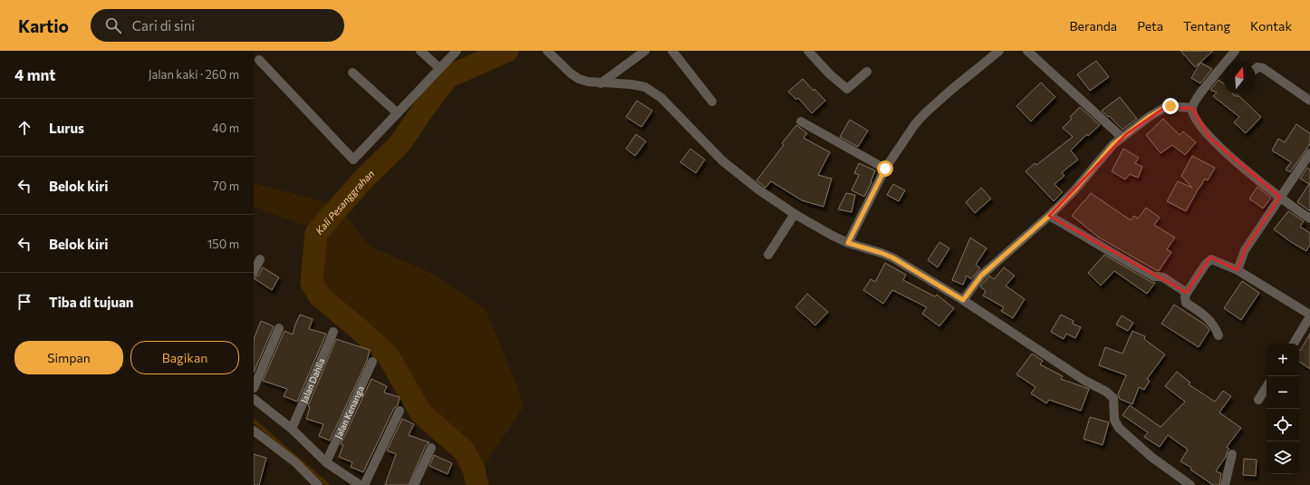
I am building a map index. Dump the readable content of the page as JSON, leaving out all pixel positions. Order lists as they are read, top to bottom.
{
  "streets": {
    "street": ["Jalan Dahlia", "Jalan Kenanga"]
  },
  "water": ["Kali Pesanggrahan"],
  "north": "top",
  "page": {
    "header": "Kartio",
    "search": "Cari di sini",
    "nav": [
      "Beranda",
      "Peta",
      "Tentang",
      "Kontak"
    ],
    "heading": ["4 mnt", "Jalan kaki · 260 m"],
    "list": [
      ["Lurus", "40 m"],
      ["Belok kiri", "70 m"],
      ["Belok kiri", "150 m"],
      "Tiba di tujuan"
    ],
    "buttons": ["Simpan", "Bagikan"],
    "map_buttons": ["+", "−"]
  }
}
